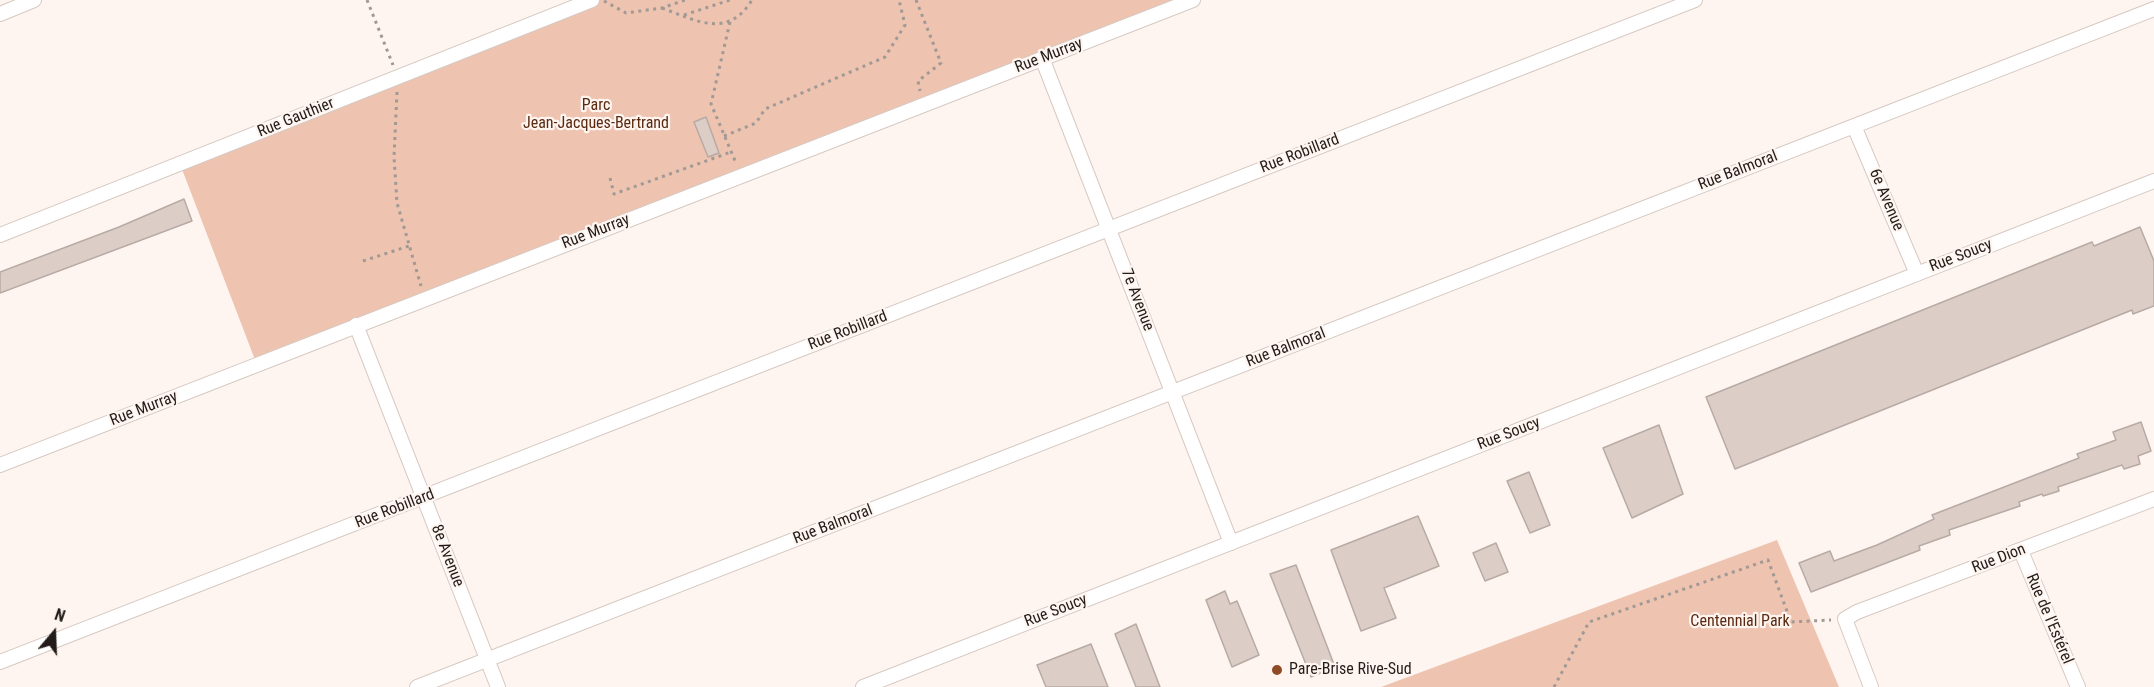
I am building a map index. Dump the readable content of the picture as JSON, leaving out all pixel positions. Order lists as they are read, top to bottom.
{
  "streets": {
    "street": [
      "Rue Murray",
      "Rue Gauthier",
      "Rue Robillard",
      "Rue Balmoral",
      "6e Avenue",
      "Rue Soucy",
      "7e Avenue",
      "8e Avenue",
      "Rue Dion",
      "Rue de l'Estérel"
    ]
  },
  "crossings": [
    ["Rue Murray", "7e Avenue"],
    ["Rue Murray", "8e Avenue"],
    ["Rue Robillard", "7e Avenue"],
    ["Rue Robillard", "8e Avenue"],
    ["Rue Balmoral", "6e Avenue"],
    ["Rue Balmoral", "7e Avenue"],
    ["Rue Balmoral", "8e Avenue"],
    ["6e Avenue", "Rue Soucy"],
    ["Rue Soucy", "7e Avenue"],
    ["Rue Dion", "Rue de l'Estérel"]
  ],
  "parks": ["Parc Jean-Jacques-Bertrand", "Centennial Park"],
  "places": ["Pare-Brise Rive-Sud"],
  "north": "top"
}
